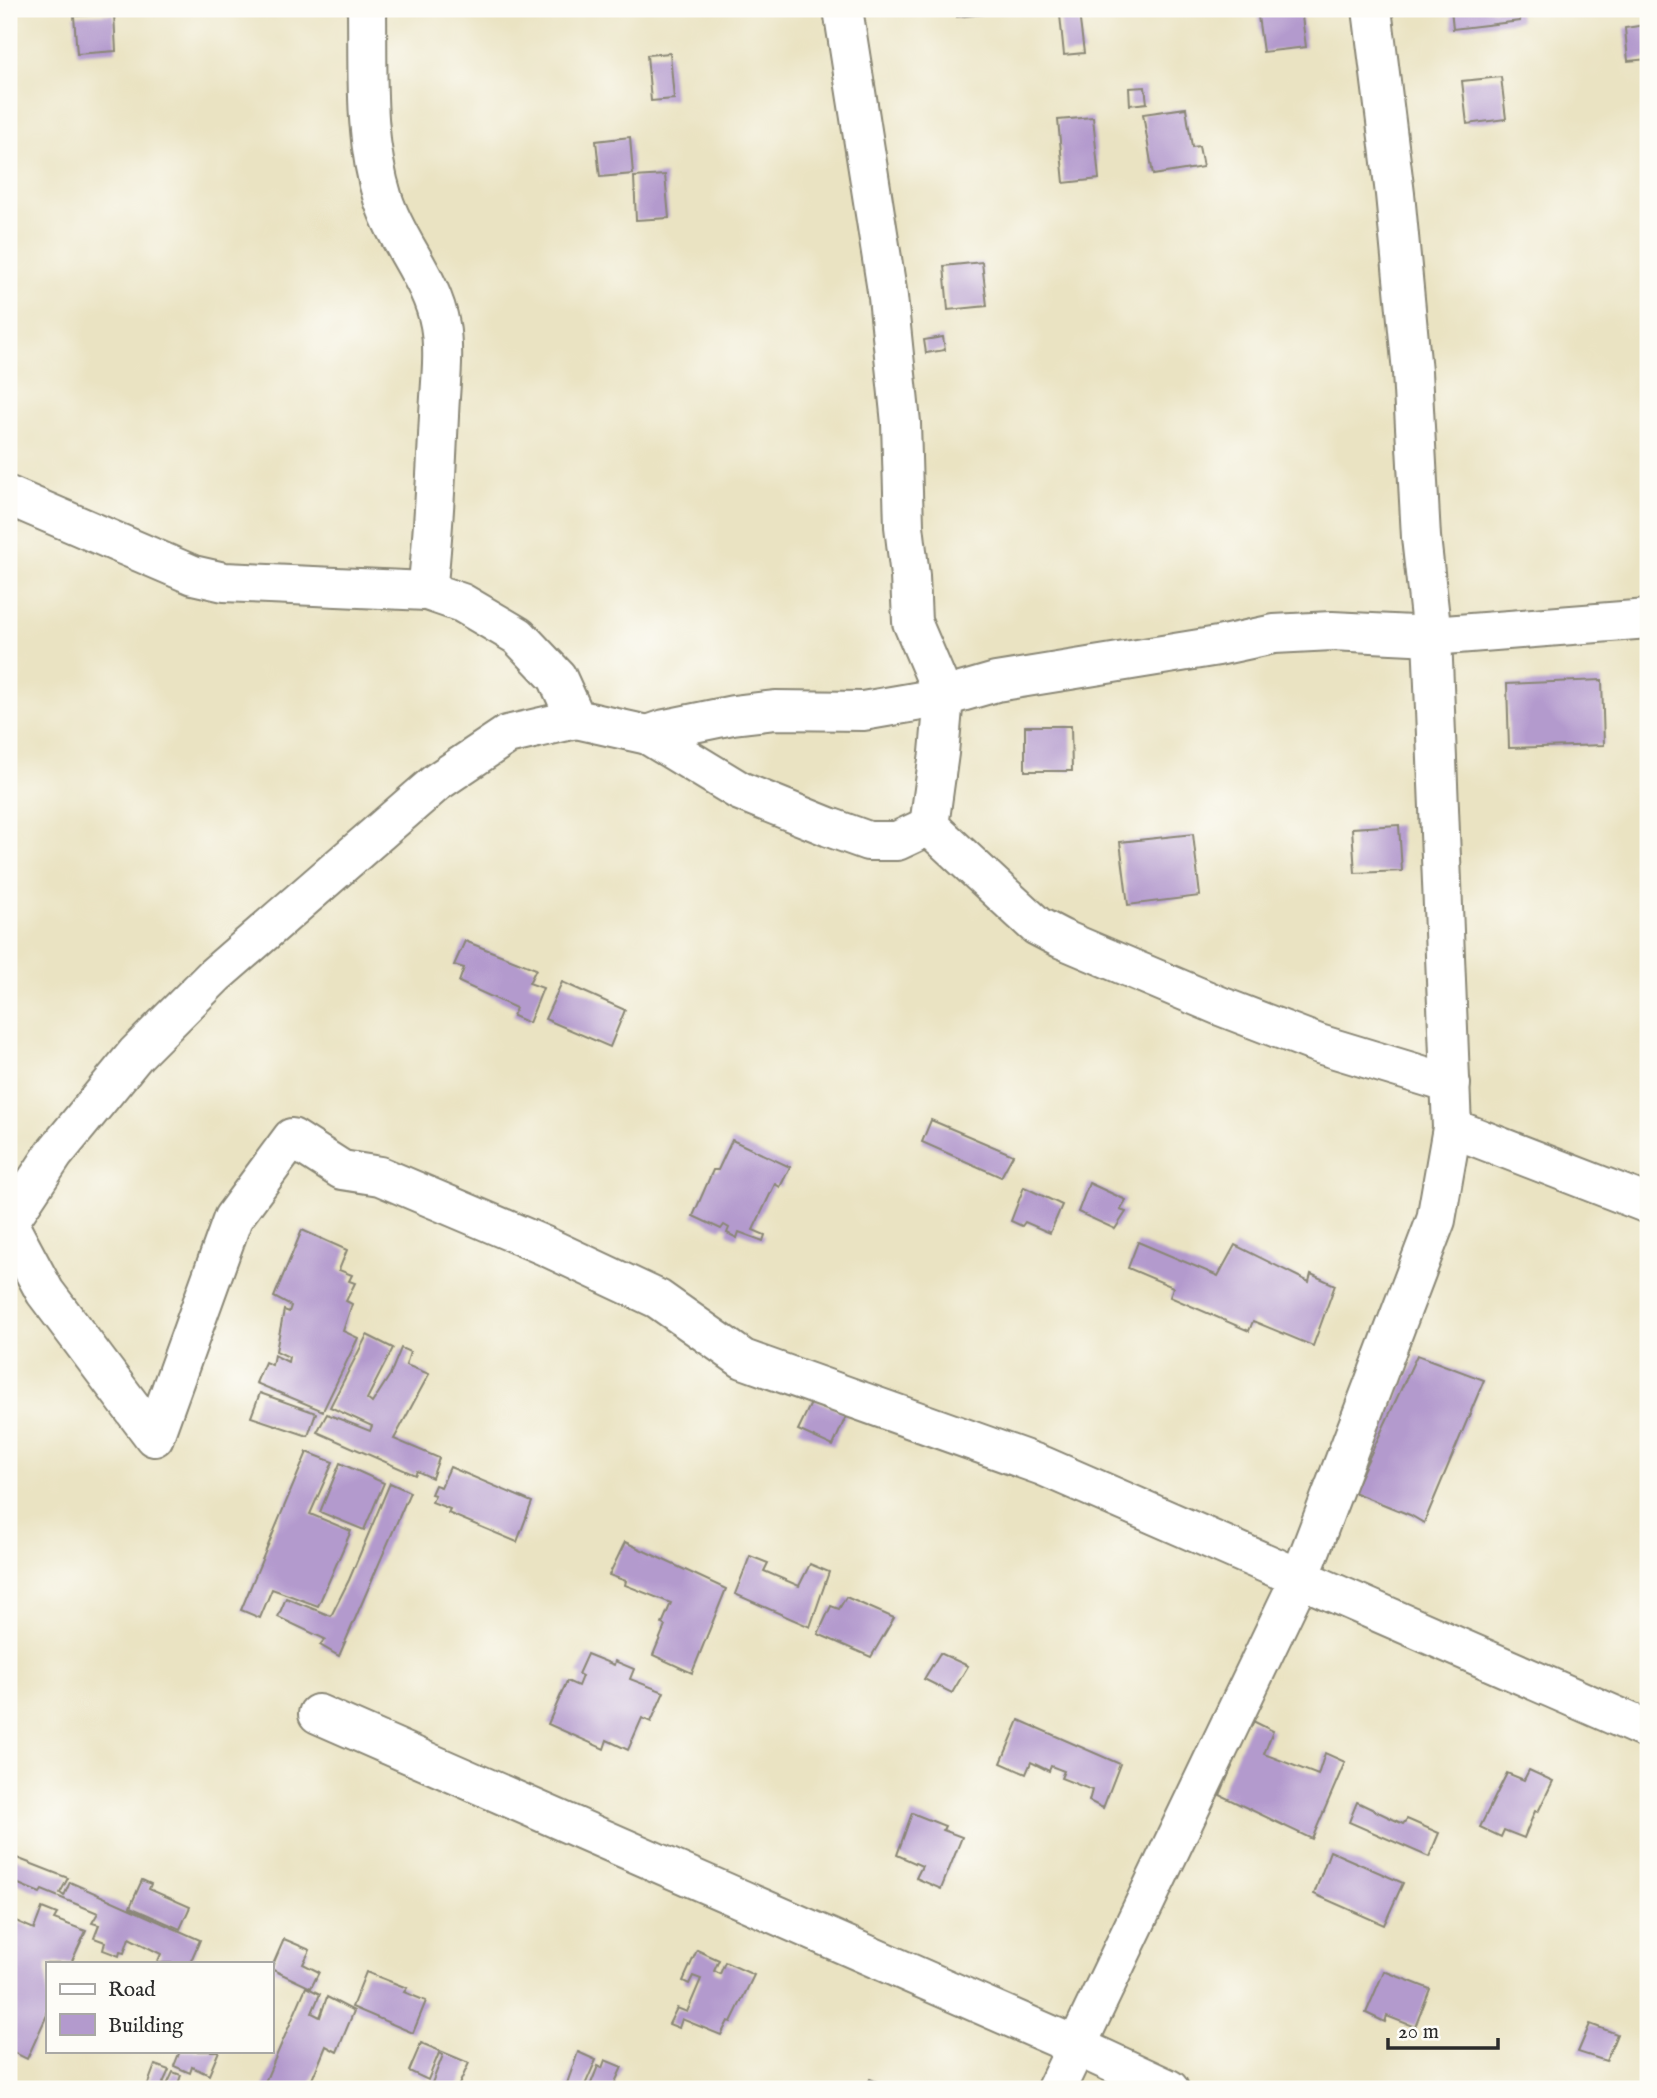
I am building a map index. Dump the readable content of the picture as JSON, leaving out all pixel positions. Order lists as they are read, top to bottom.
{
  "legend": ["Road", "Building"],
  "scale_bar": "20 m"
}
